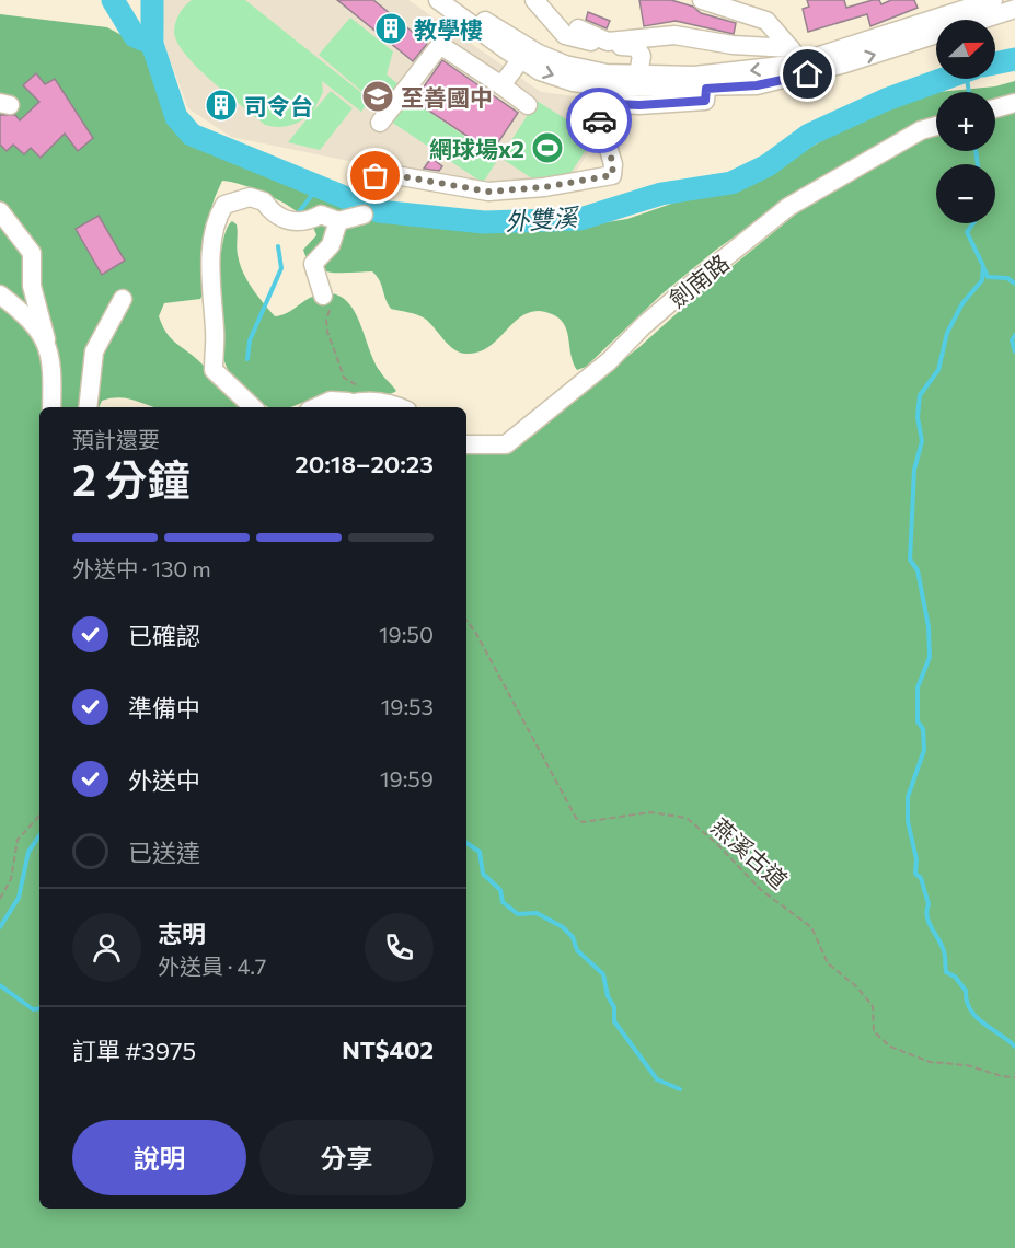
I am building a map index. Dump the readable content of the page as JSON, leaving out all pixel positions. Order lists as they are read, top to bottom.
{
  "streets": {
    "street": ["劍南路"],
    "path": ["燕溪古道"]
  },
  "water": ["外雙溪"],
  "places": {
    "building": ["教學樓", "司令台"],
    "school or university": ["至善國中"],
    "sports": ["網球場x2"]
  },
  "north": "right",
  "page": {
    "map_buttons": ["+", "−"],
    "heading": ["2 分鐘", "預計還要", "20:18–20:23"],
    "panel": [
      "志明",
      "外送員 · 4.7",
      "訂單 #3975",
      "NT$402"
    ],
    "bar": "外送中 · 130 m",
    "list": [
      ["已確認", "19:50"],
      ["準備中", "19:53"],
      ["外送中", "19:59"],
      "已送達"
    ],
    "buttons": ["說明", "分享"]
  }
}
